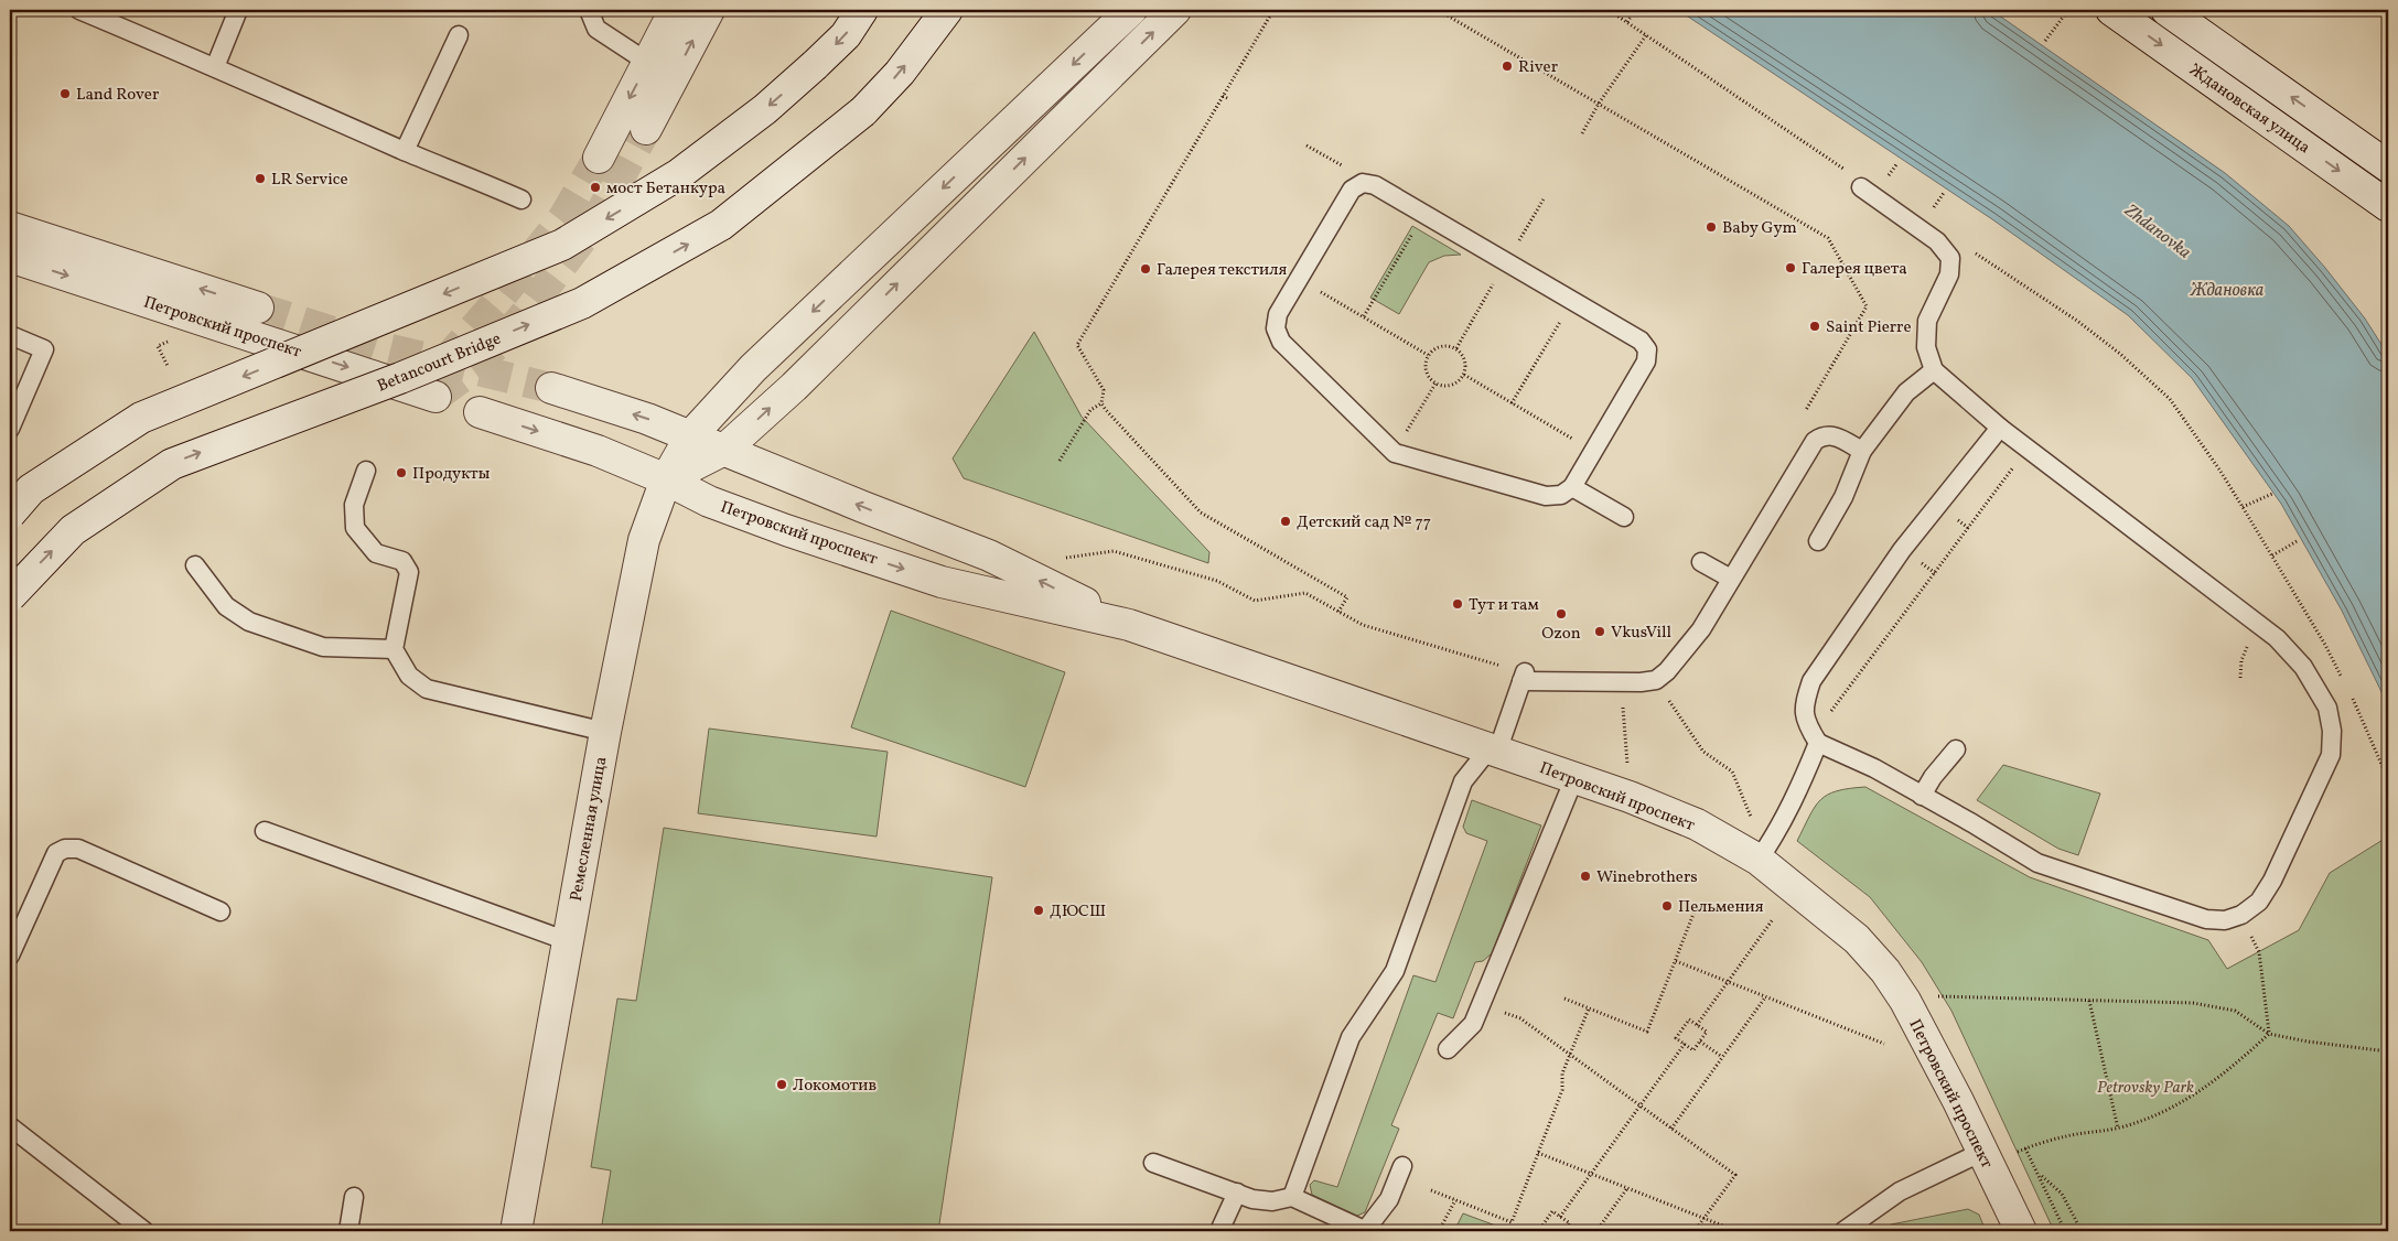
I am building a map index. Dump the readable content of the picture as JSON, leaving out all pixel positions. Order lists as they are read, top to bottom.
{
  "streets": {
    "street": [
      "Ждановская улица",
      "Петровский проспект",
      "Betancourt Bridge",
      "Ремесленная улица"
    ]
  },
  "crossings": [
    ["Петровский проспект", "Ремесленная улица"]
  ],
  "water": ["Zhdanovka", "Ждановка"],
  "parks": ["Petrovsky Park"],
  "places": [
    "River",
    "Land Rover",
    "LR Service",
    "мост Бетанкура",
    "Baby Gym",
    "Галерея цвета",
    "Галерея текстиля",
    "Saint Pierre",
    "Продукты",
    "Детский сад № 77",
    "Тут и там",
    "Ozon",
    "VkusVill",
    "Winebrothers",
    "Пельмения",
    "ДЮСШ",
    "Локомотив"
  ]
}
